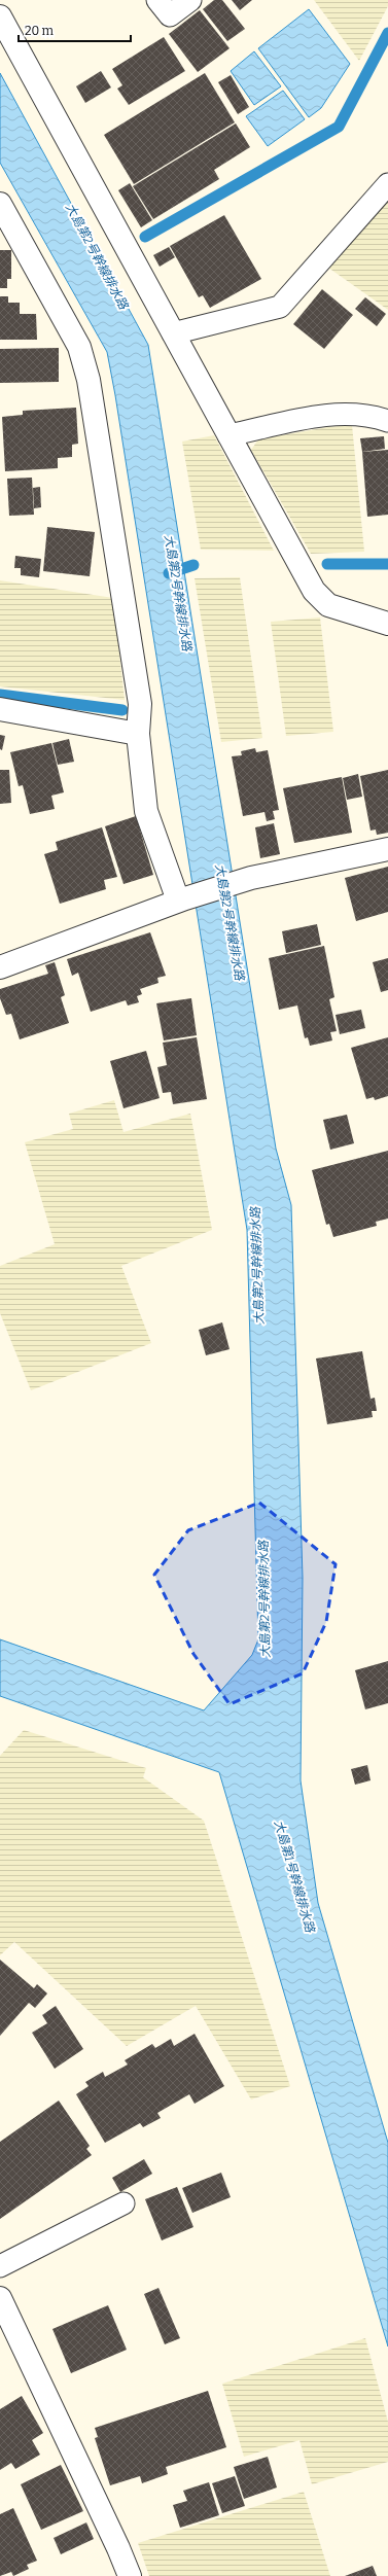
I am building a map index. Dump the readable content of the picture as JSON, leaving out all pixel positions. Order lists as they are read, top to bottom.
{
  "water": ["大島第2号幹線排水路", "大島第1号幹線排水路"],
  "scale_bar": "20 m"
}
